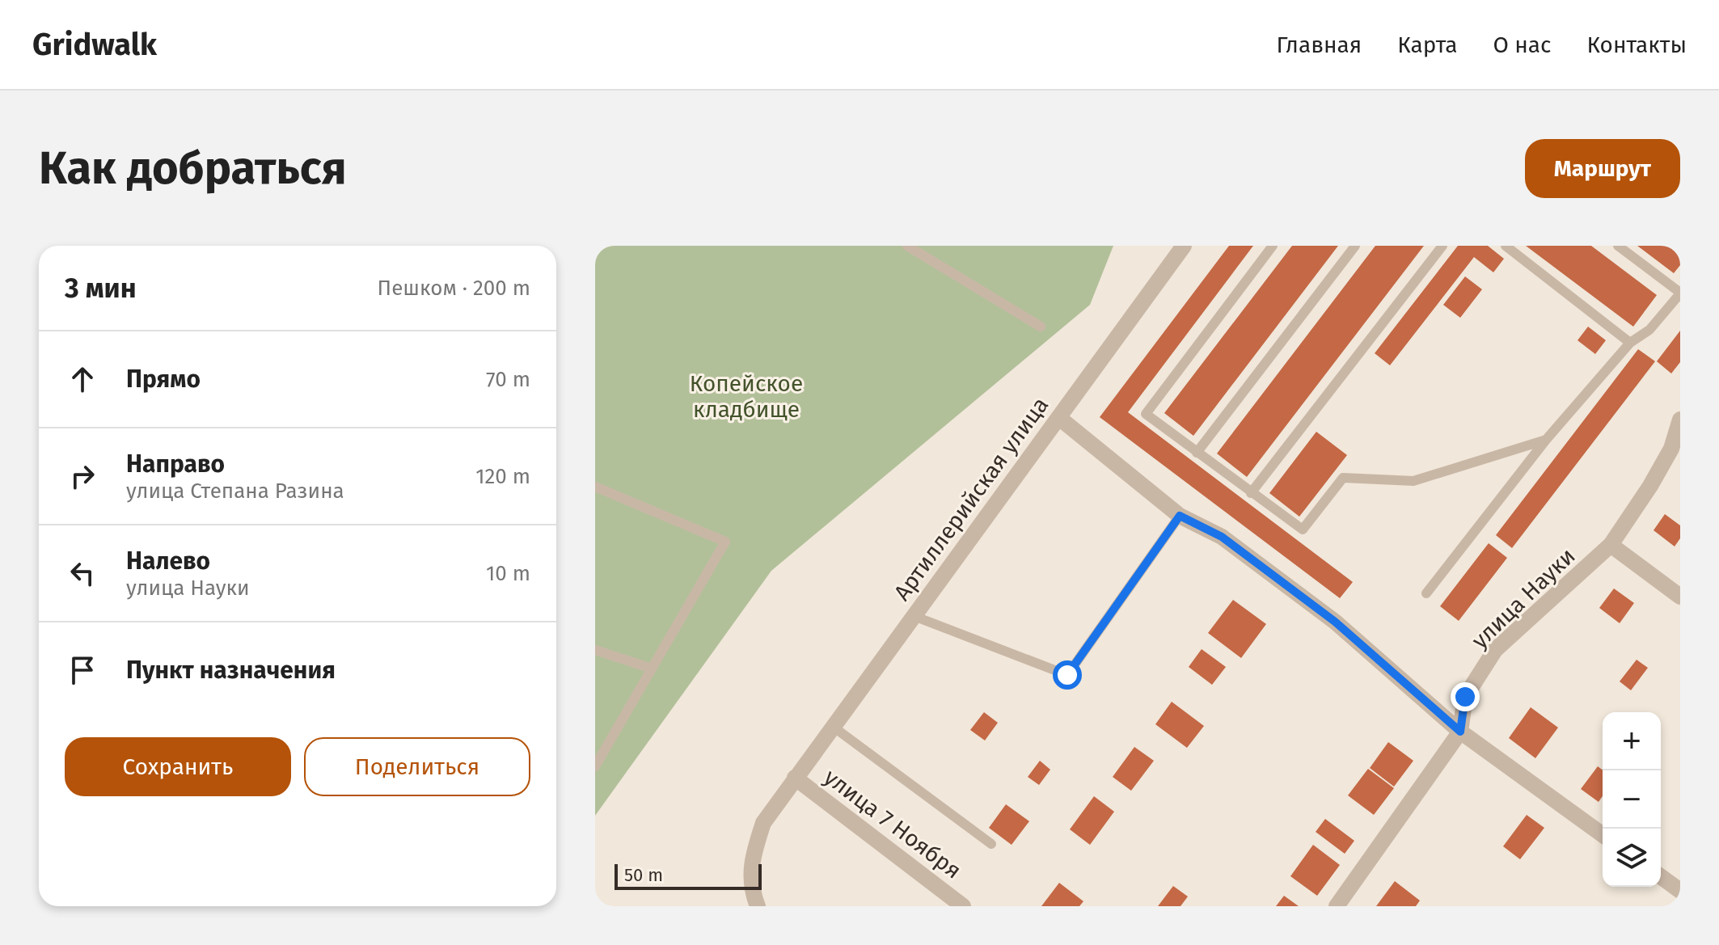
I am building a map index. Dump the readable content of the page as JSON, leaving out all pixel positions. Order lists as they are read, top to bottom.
{
  "streets": {
    "street": ["Артиллерийская улица", "улица Науки", "улица 7 Ноября"]
  },
  "crossings": [
    ["Артиллерийская улица", "улица 7 Ноября"]
  ],
  "parks": ["Копейское кладбище"],
  "scale_bar": "50 m",
  "page": {
    "header": "Gridwalk",
    "nav": [
      "Главная",
      "Карта",
      "О нас",
      "Контакты"
    ],
    "buttons": [
      "Маршрут",
      ["Сохранить", "Поделиться"]
    ],
    "title": "Как добраться",
    "heading": ["3 мин", "Пешком · 200 m"],
    "list": [
      ["Прямо", "70 m"],
      ["Направо", "улица Степана Разина", "120 m"],
      ["Налево", "улица Науки", "10 m"],
      "Пункт назначения"
    ],
    "map_buttons": ["+", "−"],
    "scale": "50 m"
  }
}
